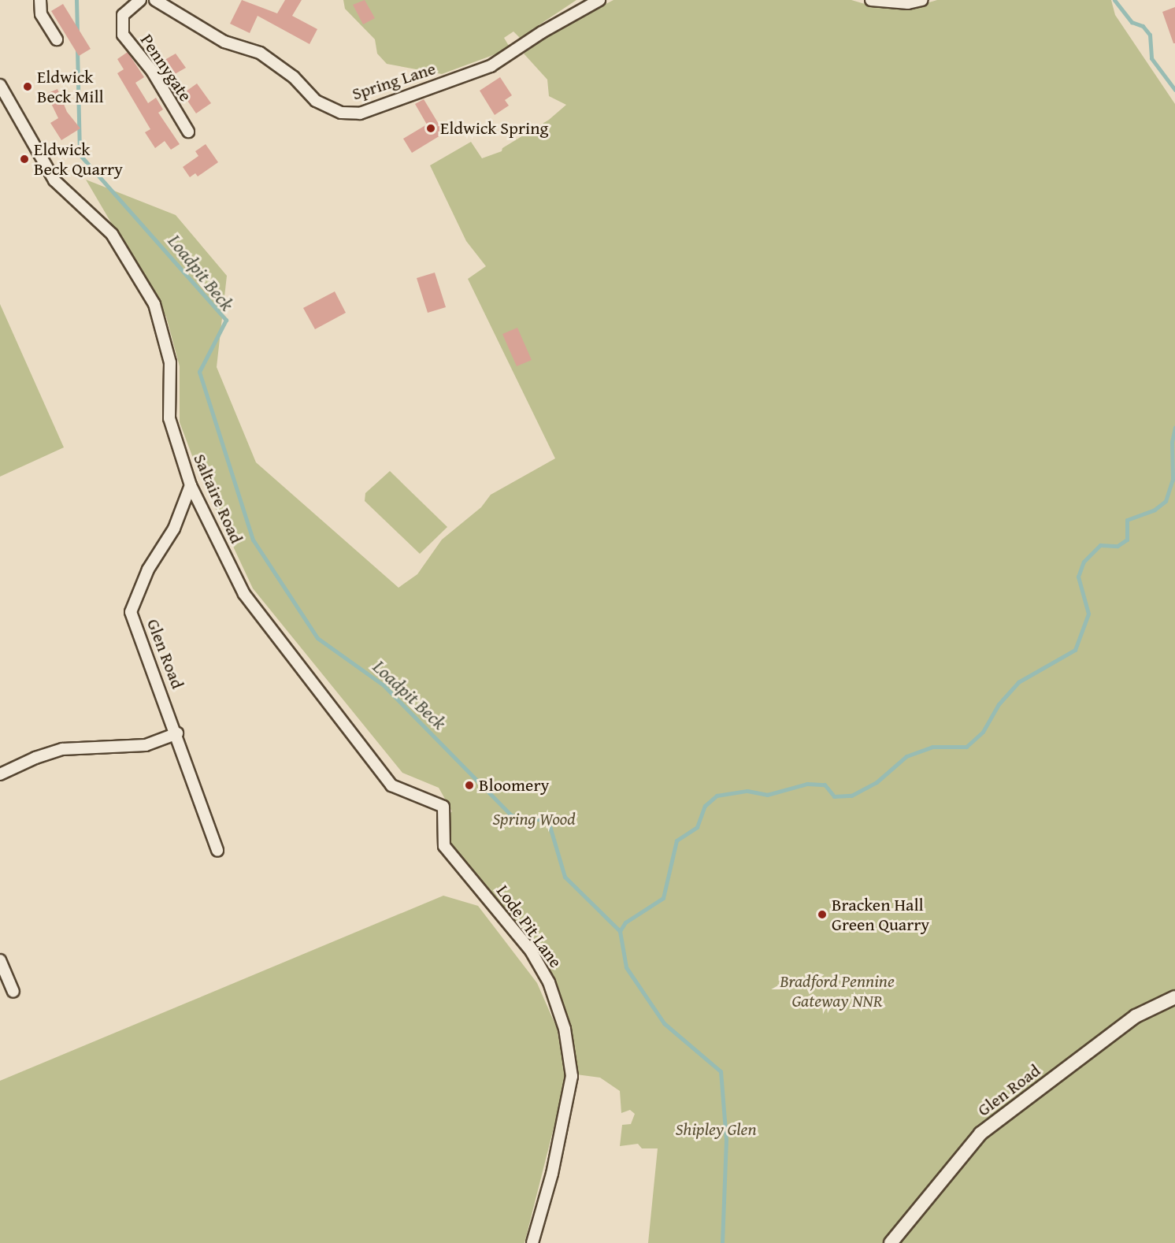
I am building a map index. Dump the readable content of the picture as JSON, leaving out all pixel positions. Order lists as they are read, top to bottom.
{
  "streets": {
    "street": [
      "Pennygate",
      "Spring Lane",
      "Saltaire Road",
      "Glen Road",
      "Lode Pit Lane"
    ]
  },
  "crossings": [
    ["Saltaire Road", "Glen Road"],
    ["Saltaire Road", "Lode Pit Lane"]
  ],
  "water": ["Loadpit Beck"],
  "parks": ["Spring Wood", "Bradford Pennine Gateway NNR", "Shipley Glen"],
  "places": [
    "Eldwick Beck Mill",
    "Eldwick Spring",
    "Eldwick Beck Quarry",
    "Bloomery",
    "Bracken Hall Green Quarry"
  ]
}
